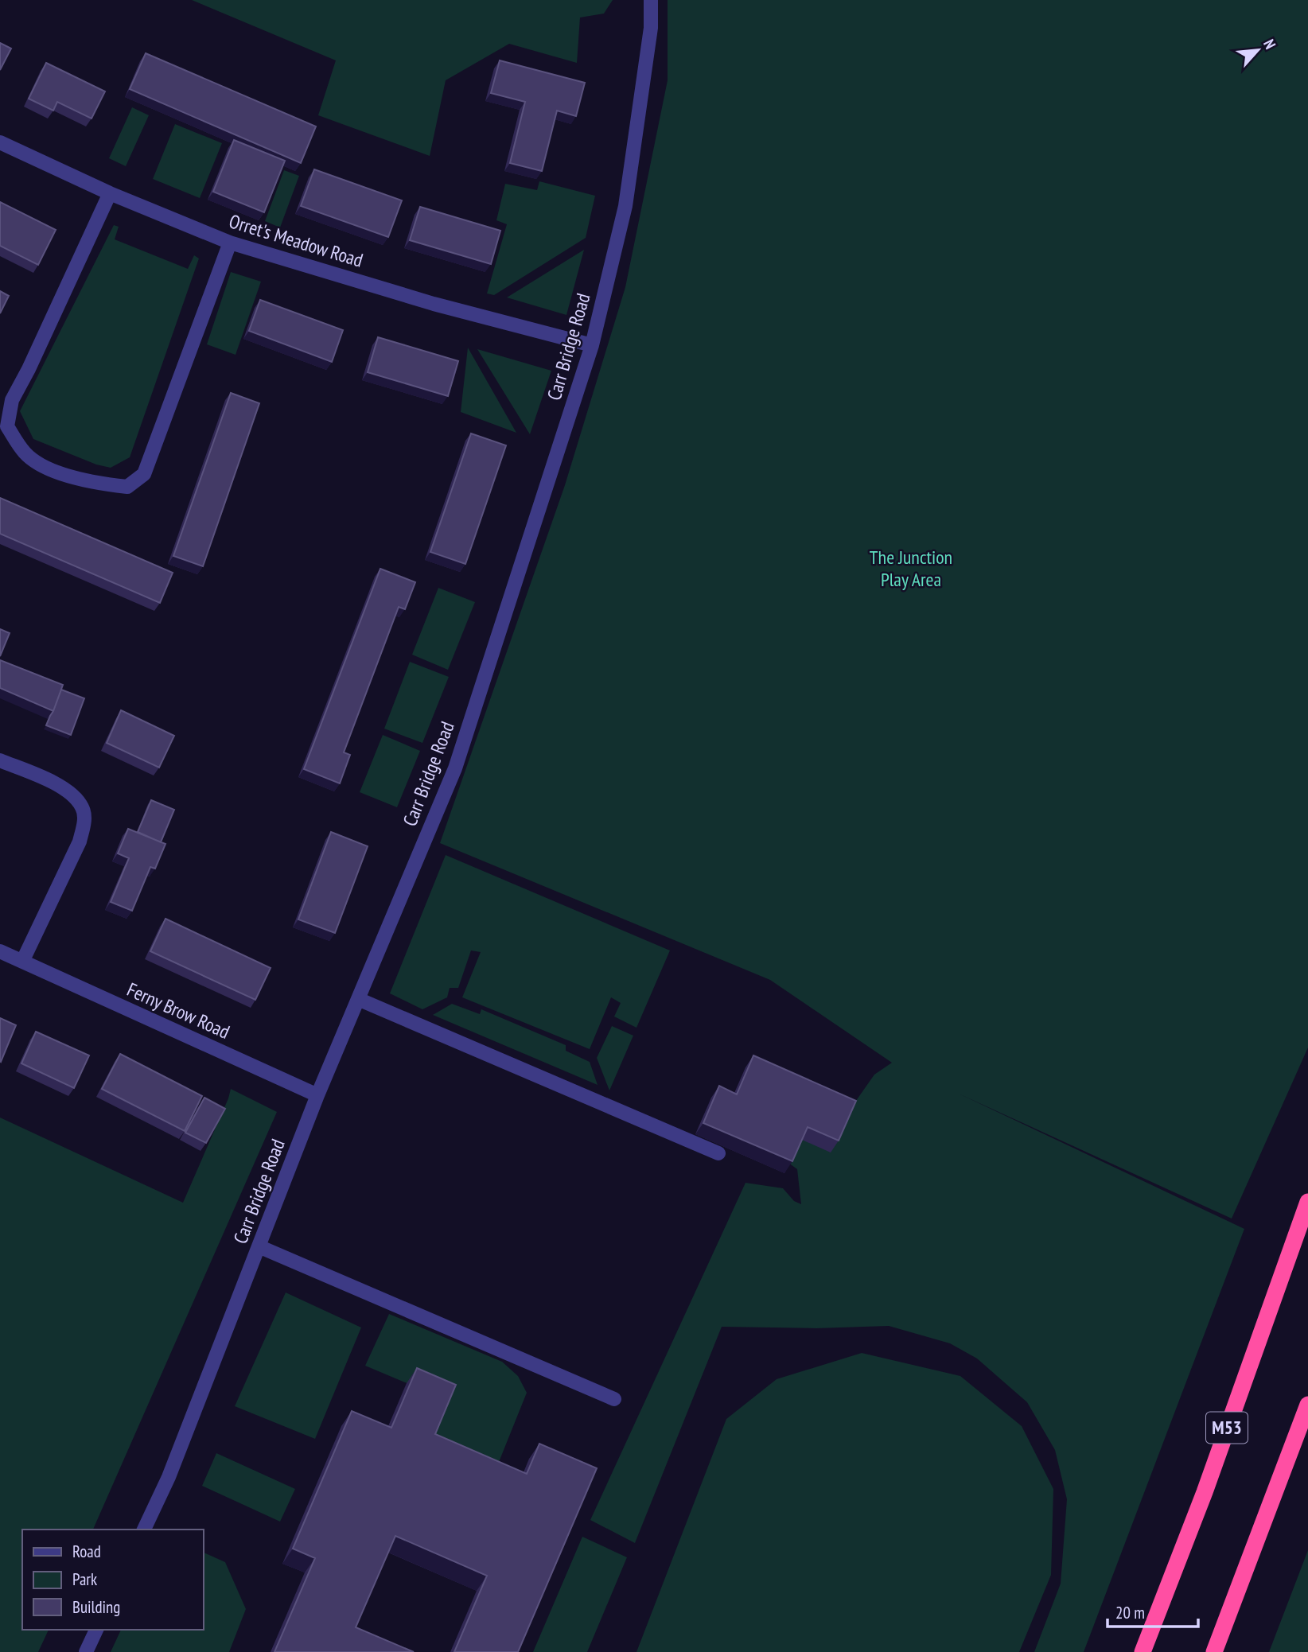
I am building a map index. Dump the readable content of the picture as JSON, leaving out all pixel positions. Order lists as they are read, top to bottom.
{
  "streets": {
    "highway": ["M53"],
    "street": ["Orret's Meadow Road", "Carr Bridge Road", "Ferny Brow Road"]
  },
  "crossings": [
    ["Orret's Meadow Road", "Carr Bridge Road"],
    ["Carr Bridge Road", "Ferny Brow Road"]
  ],
  "parks": ["The Junction Play Area"],
  "legend": ["Road", "Park", "Building"],
  "scale_bar": "20 m",
  "north": "top right"
}
